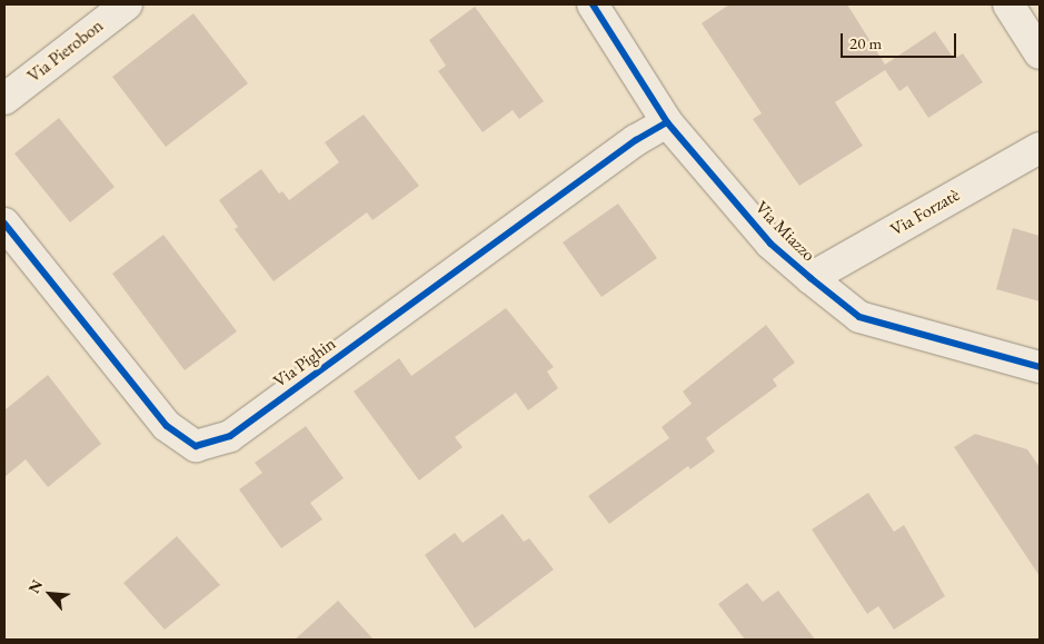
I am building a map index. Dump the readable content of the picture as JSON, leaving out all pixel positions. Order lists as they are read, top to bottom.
{
  "streets": {
    "street": [
      "Via Pierobon",
      "Via Forzatè",
      "Via Miazzo",
      "Via Pighin"
    ]
  },
  "crossings": [
    ["Via Forzatè", "Via Miazzo"],
    ["Via Miazzo", "Via Pighin"]
  ],
  "scale_bar": "20 m",
  "north": "top left"
}
